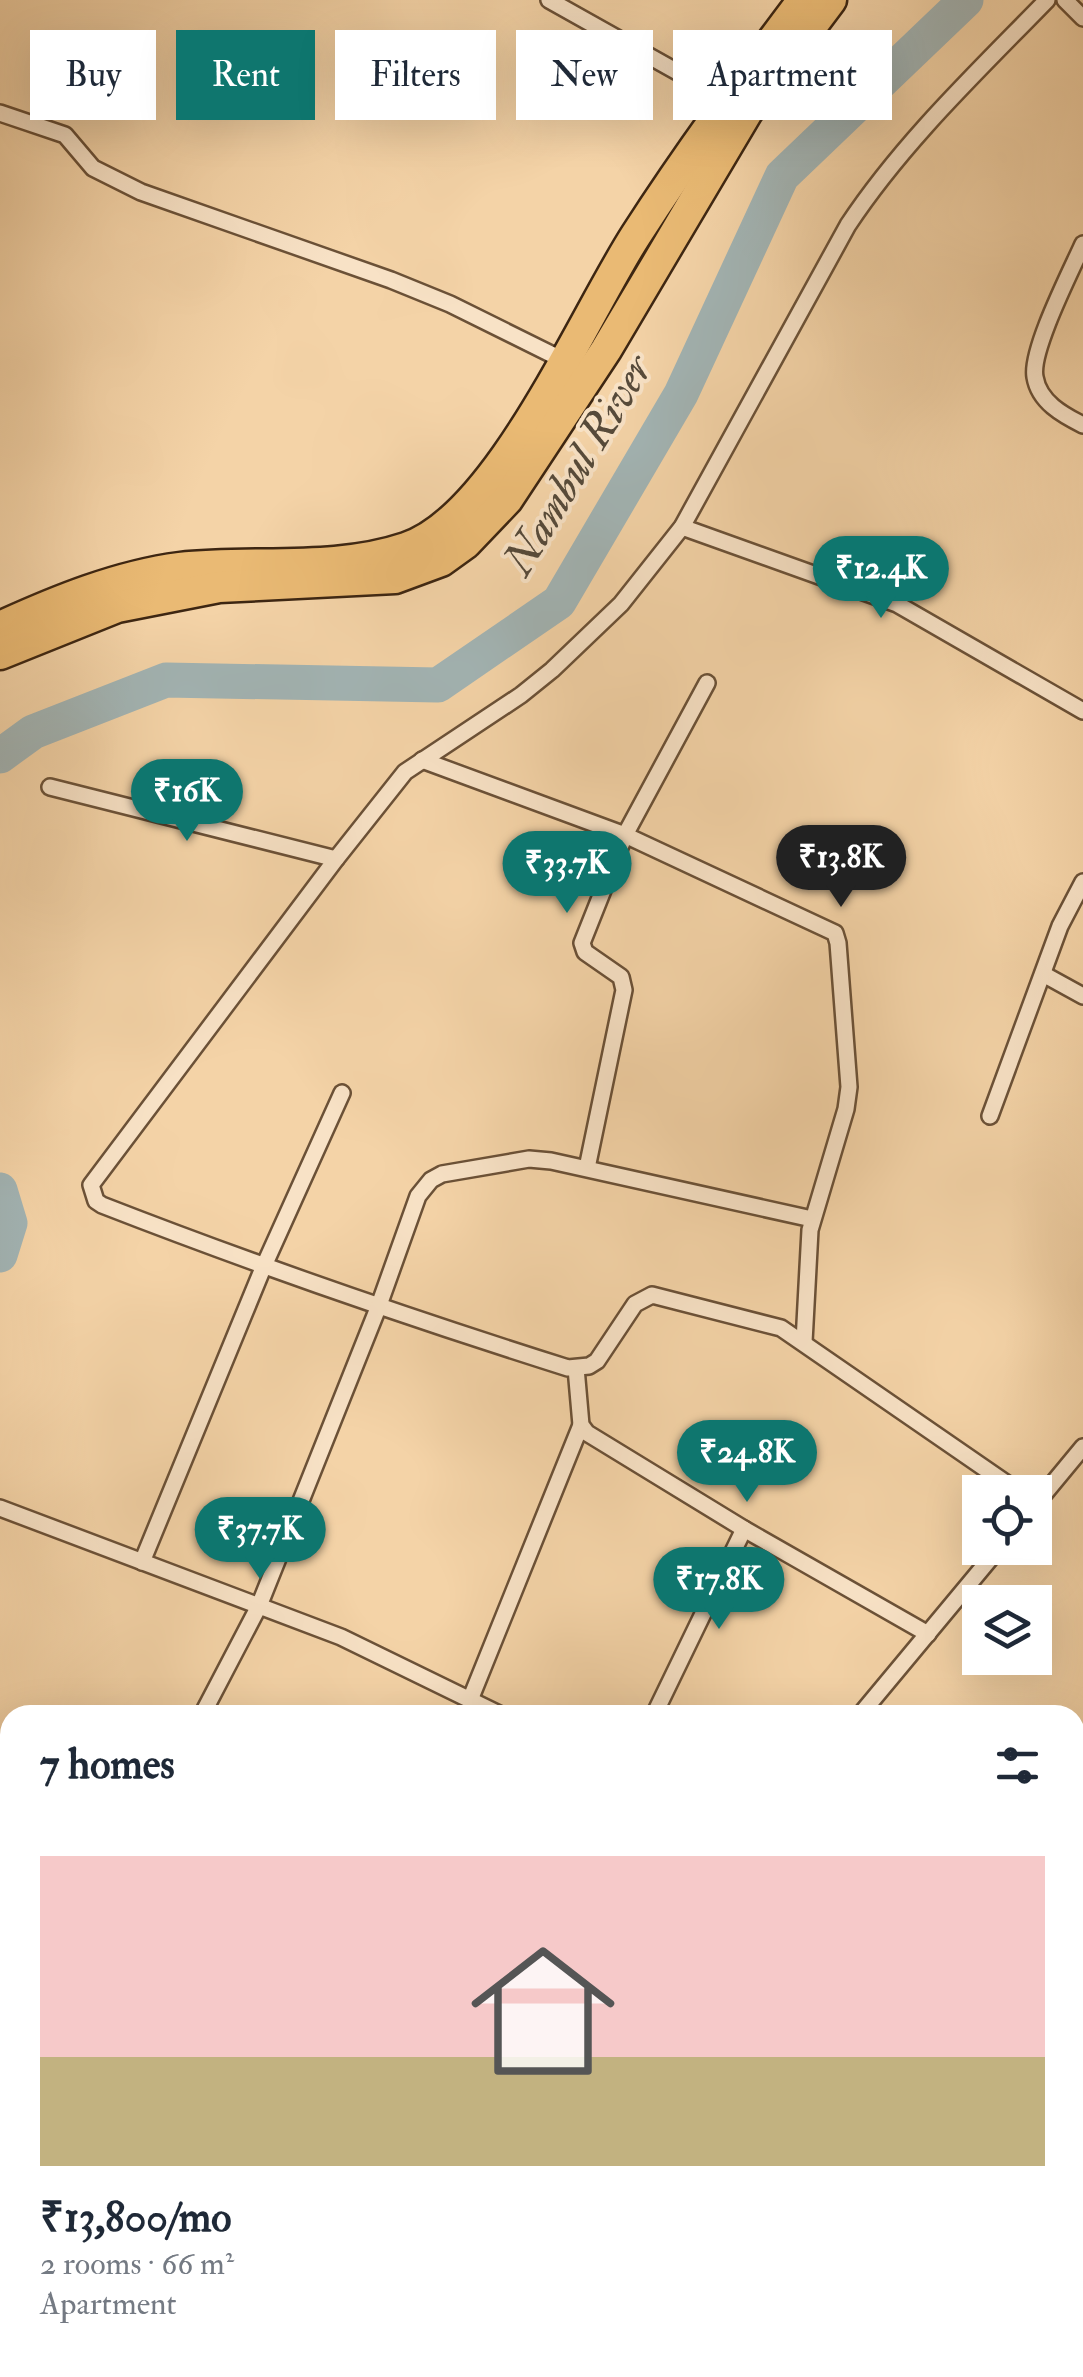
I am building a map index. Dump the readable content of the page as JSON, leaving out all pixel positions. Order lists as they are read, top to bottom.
{
  "water": ["Nambul River"],
  "page": {
    "chip": [
      "Buy",
      "Rent",
      "Filters",
      "New",
      "Apartment"
    ],
    "price": [
      "₹12.4K",
      "₹16K",
      "₹13.8K",
      "₹33.7K",
      "₹24.8K",
      "₹37.7K",
      "₹17.8K"
    ],
    "heading": "7 homes",
    "list": [
      {
        "name": "₹13,800/mo",
        "note": "2 rooms · 66 m² · Apartment"
      }
    ]
  }
}
